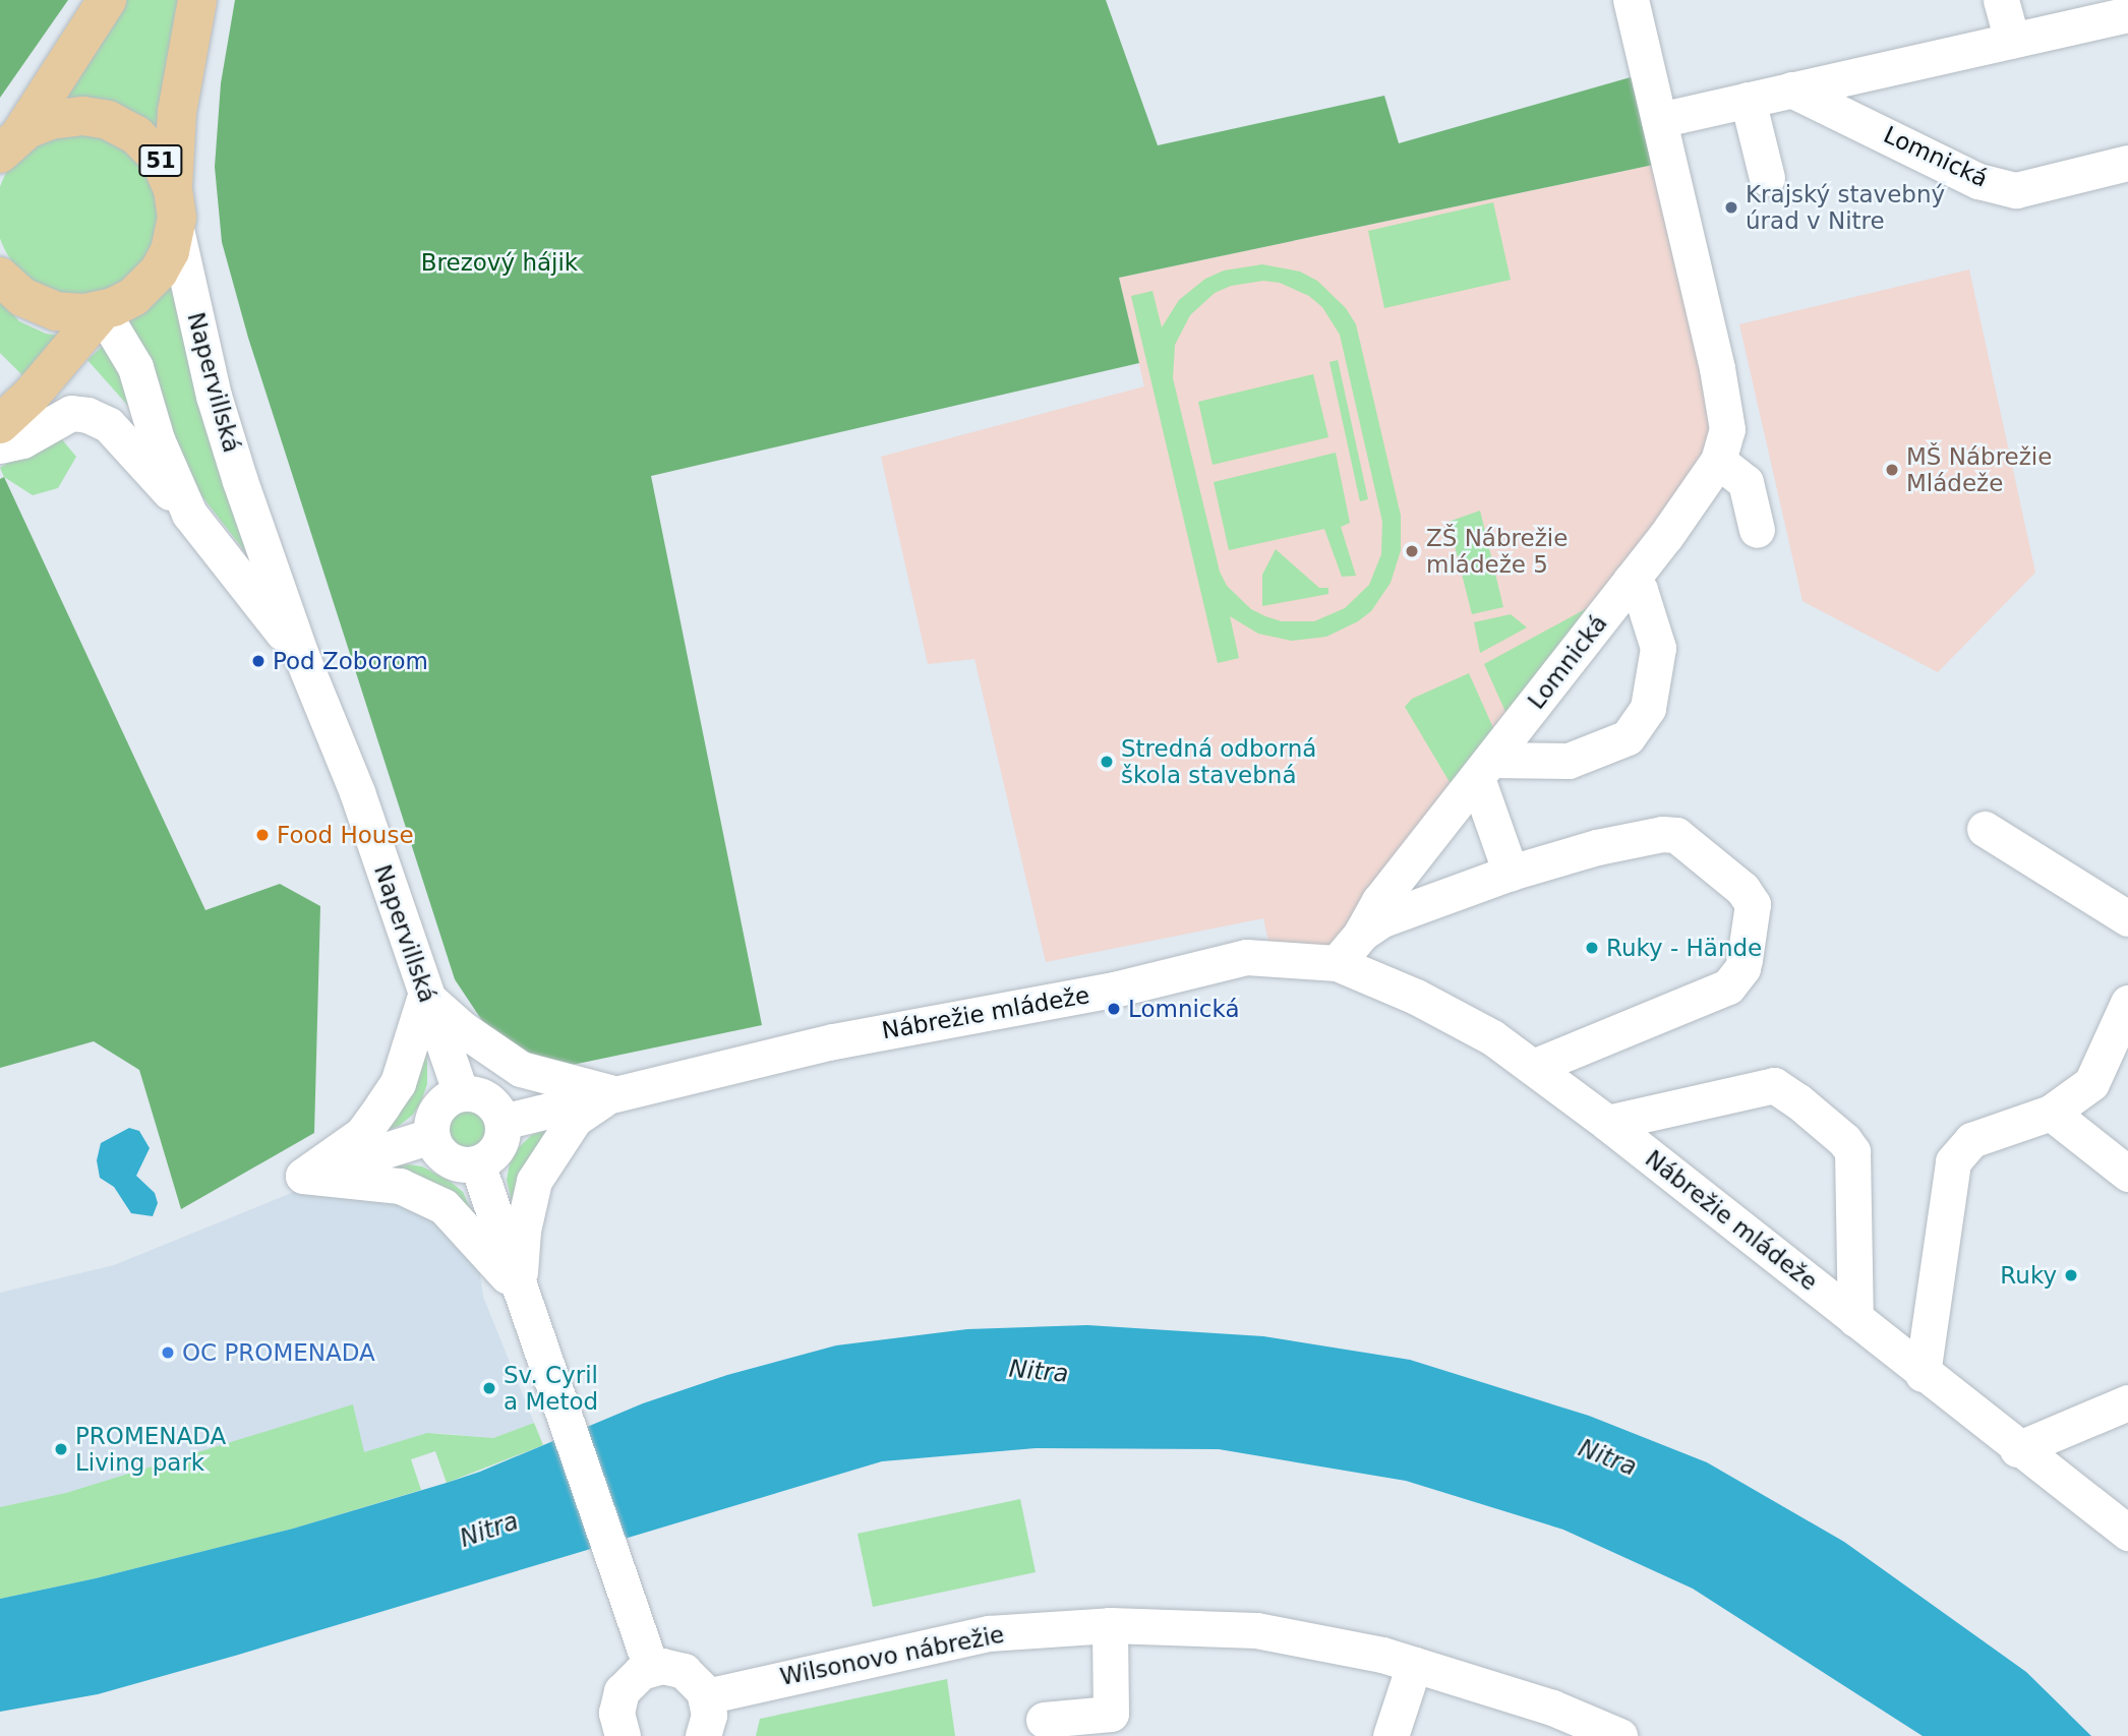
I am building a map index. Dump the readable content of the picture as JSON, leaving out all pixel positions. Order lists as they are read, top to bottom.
{
  "streets": {
    "main road": ["51"],
    "street": [
      "Lomnická",
      "Napervillská",
      "Nábrežie mládeže",
      "Wilsonovo nábrežie"
    ]
  },
  "crossings": [
    ["Lomnická", "Nábrežie mládeže"],
    ["51", "Napervillská"],
    ["Napervillská", "Nábrežie mládeže"]
  ],
  "water": ["Nitra"],
  "parks": ["Brezový hájik"],
  "places": [
    "Krajský stavebný úrad v Nitre",
    "MŠ Nábrežie Mládeže",
    "ZŠ Nábrežie mládeže 5",
    "Pod Zoborom",
    "Stredná odborná škola stavebná",
    "Food House",
    "Ruky - Hände",
    "Lomnická",
    "Ruky",
    "OC PROMENADA",
    "Sv. Cyril a Metod",
    "PROMENADA Living park"
  ]
}
